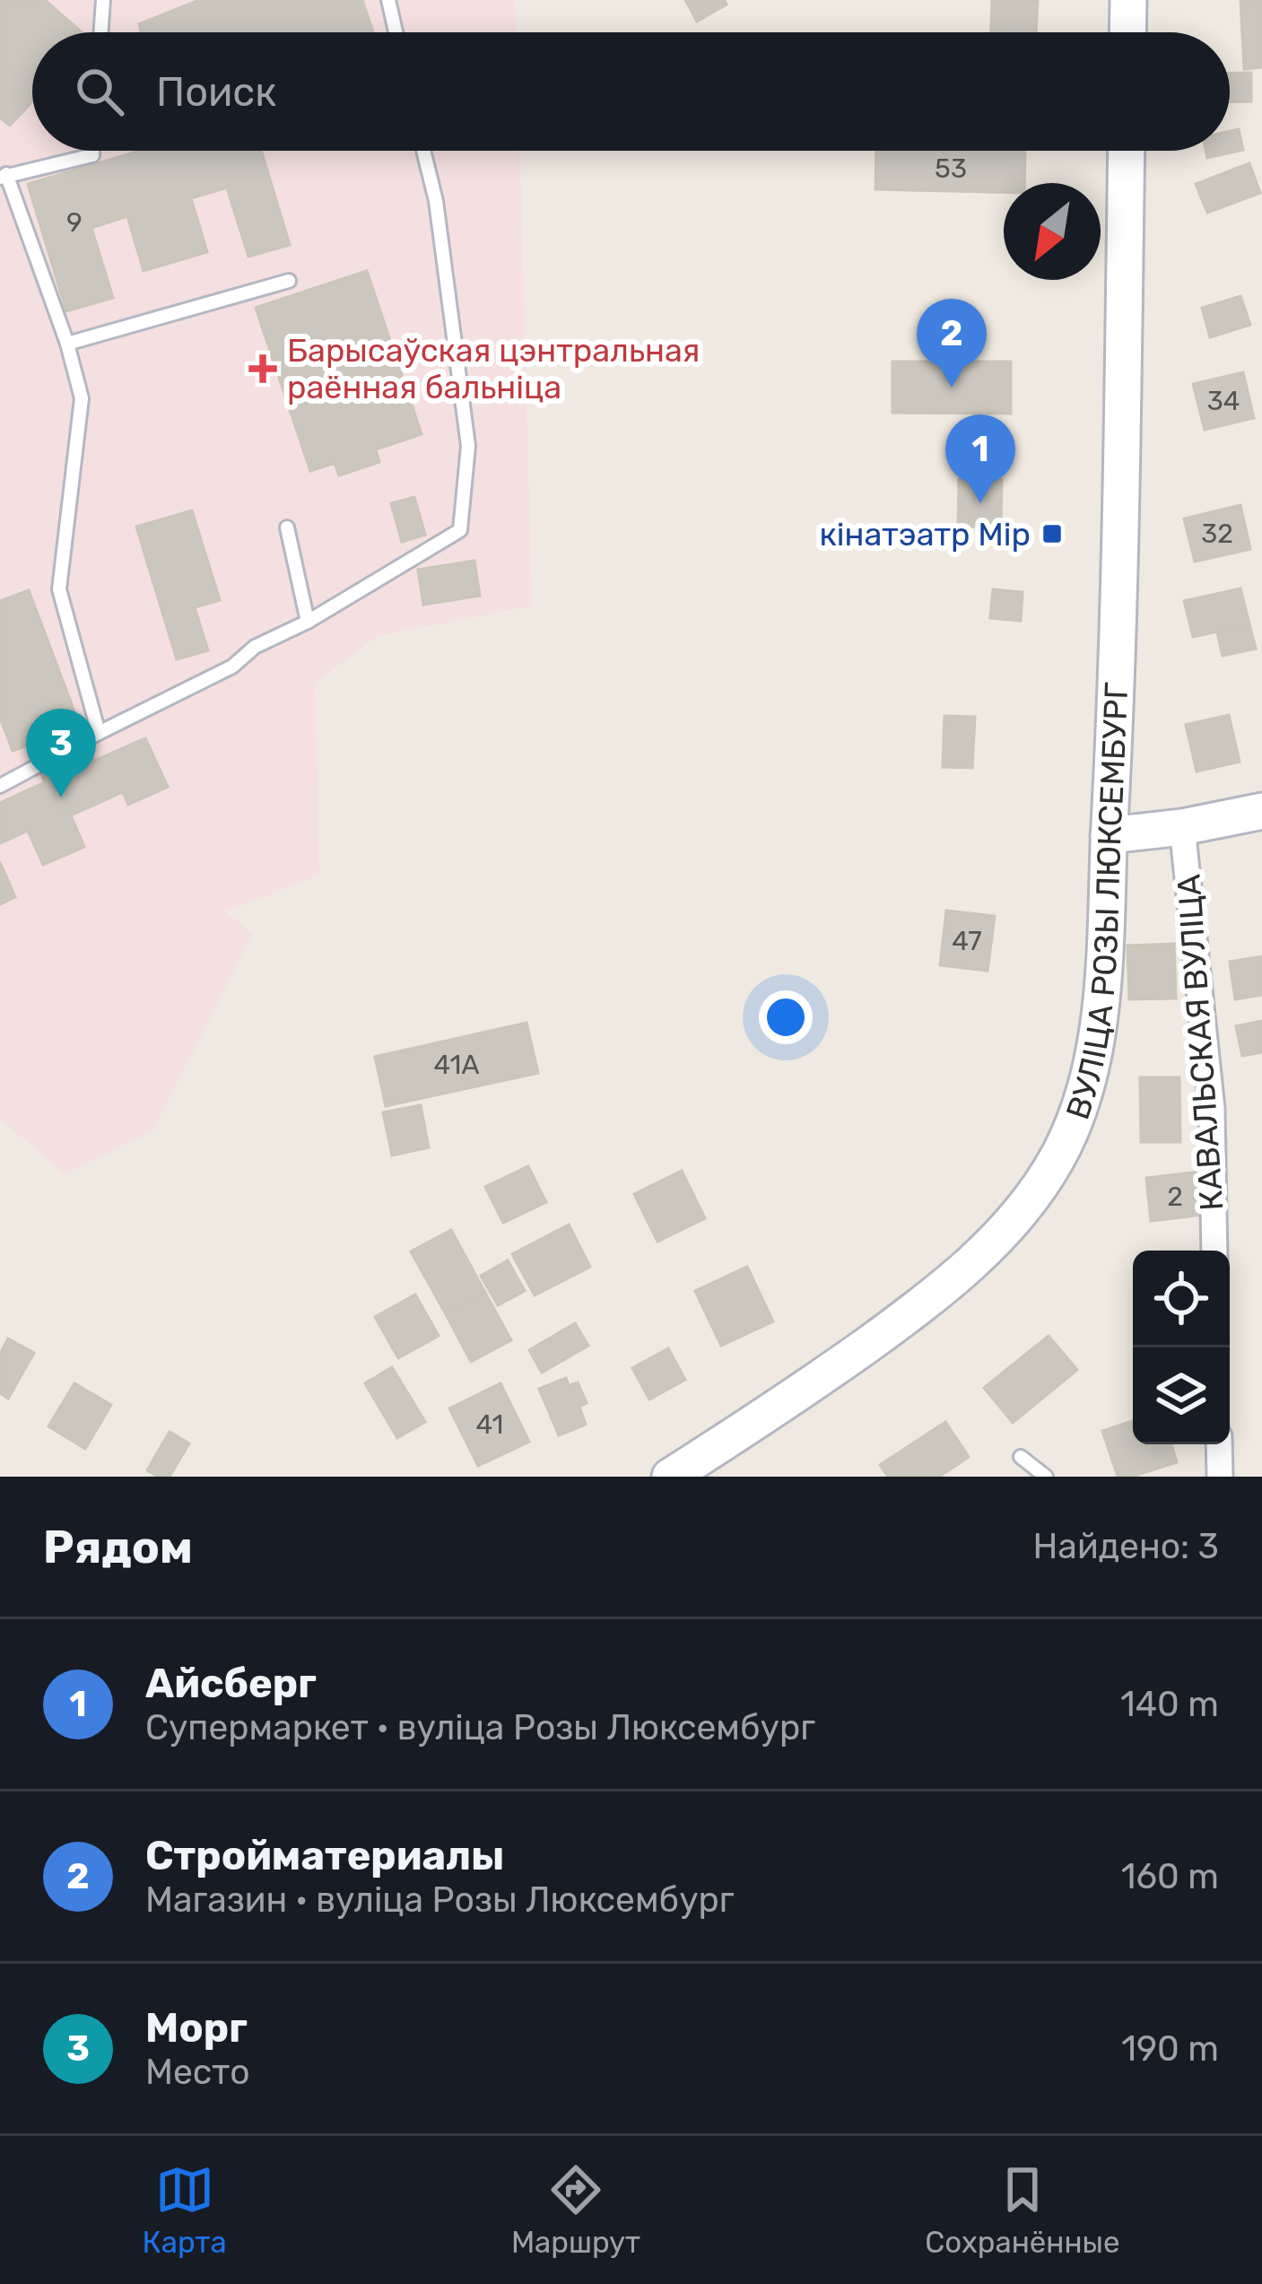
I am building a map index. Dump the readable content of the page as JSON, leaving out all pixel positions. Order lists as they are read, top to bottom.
{
  "streets": {
    "street": ["ВУЛІЦА РОЗЫ ЛЮКСЕМБУРГ", "КАВАЛЬСКАЯ ВУЛІЦА"]
  },
  "places": {
    "health": ["Барысаўская цэнтральная раённая бальніца"],
    "transit": ["кінатэатр Мір"]
  },
  "house_numbers": [
    "53",
    "9",
    "34",
    "32",
    "47",
    "41А",
    "2",
    "41"
  ],
  "north": "bottom left",
  "page": {
    "search": "Поиск",
    "pins": ["2", "1", "3"],
    "heading": ["Рядом", "Найдено: 3"],
    "list": [
      {
        "mark": "1",
        "name": "Айсберг",
        "note": "Супермаркет · вуліца Розы Люксембург",
        "value": "140 m"
      },
      {
        "mark": "2",
        "name": "Стройматериалы",
        "note": "Магазин · вуліца Розы Люксембург",
        "value": "160 m"
      },
      {
        "mark": "3",
        "name": "Морг",
        "note": "Место",
        "value": "190 m"
      }
    ],
    "nav": ["Карта", "Маршрут", "Сохранённые"]
  }
}
